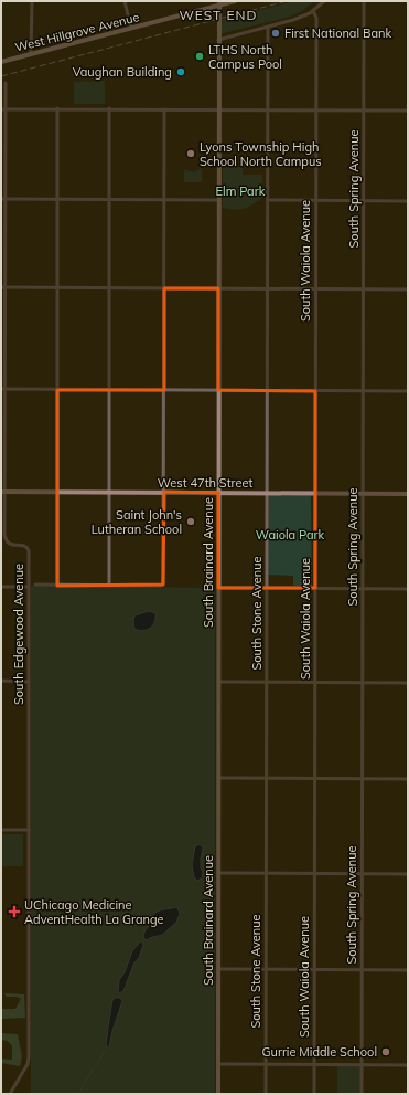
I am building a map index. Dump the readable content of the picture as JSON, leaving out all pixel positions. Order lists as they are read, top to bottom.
{
  "streets": {
    "street": [
      "West Hillgrove Avenue",
      "South Spring Avenue",
      "South Waiola Avenue",
      "West 47th Street",
      "South Brainard Avenue",
      "South Stone Avenue",
      "South Edgewood Avenue"
    ]
  },
  "crossings": [
    ["West Hillgrove Avenue", "South Brainard Avenue"],
    ["South Spring Avenue", "West 47th Street"],
    ["South Waiola Avenue", "West 47th Street"],
    ["West 47th Street", "South Brainard Avenue"],
    ["West 47th Street", "South Stone Avenue"],
    ["West 47th Street", "South Edgewood Avenue"]
  ],
  "districts": ["WEST END"],
  "parks": ["Elm Park", "Waiola Park"],
  "places": {
    "other": [
      "First National Bank",
      "LTHS North Campus Pool",
      "Vaughan Building",
      "Lyons Township High School North Campus",
      "Saint John's Lutheran School",
      "Gurrie Middle School"
    ],
    "health": ["UChicago Medicine AdventHealth La Grange"]
  }
}
